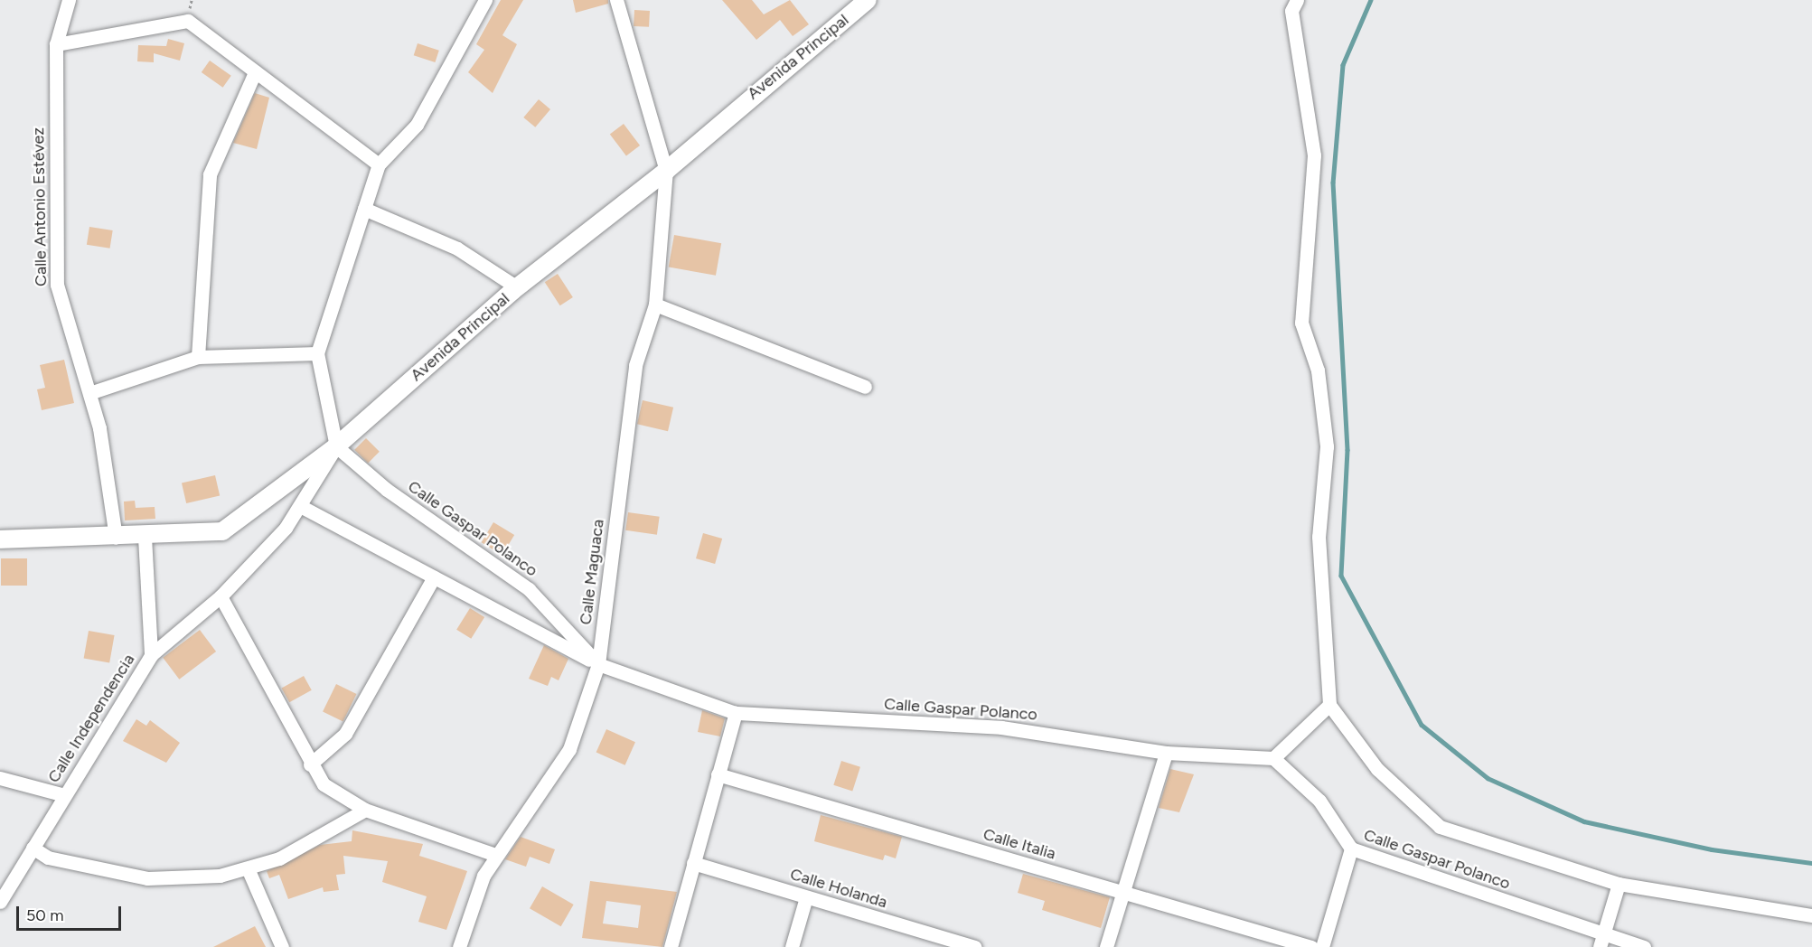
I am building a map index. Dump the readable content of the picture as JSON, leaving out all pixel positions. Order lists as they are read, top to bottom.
{
  "streets": {
    "main road": ["Avenida Principal"],
    "street": [
      "Calle Antonio Estévez",
      "Calle Gaspar Polanco",
      "Calle Maguaca",
      "Calle Independencia",
      "Calle Italia",
      "Calle Holanda"
    ]
  },
  "crossings": [
    ["Avenida Principal", "Calle Antonio Estévez"],
    ["Avenida Principal", "Calle Gaspar Polanco"],
    ["Avenida Principal", "Calle Maguaca"],
    ["Avenida Principal", "Calle Independencia"],
    ["Calle Gaspar Polanco", "Calle Maguaca"],
    ["Calle Gaspar Polanco", "Calle Independencia"]
  ],
  "scale_bar": "50 m"
}
